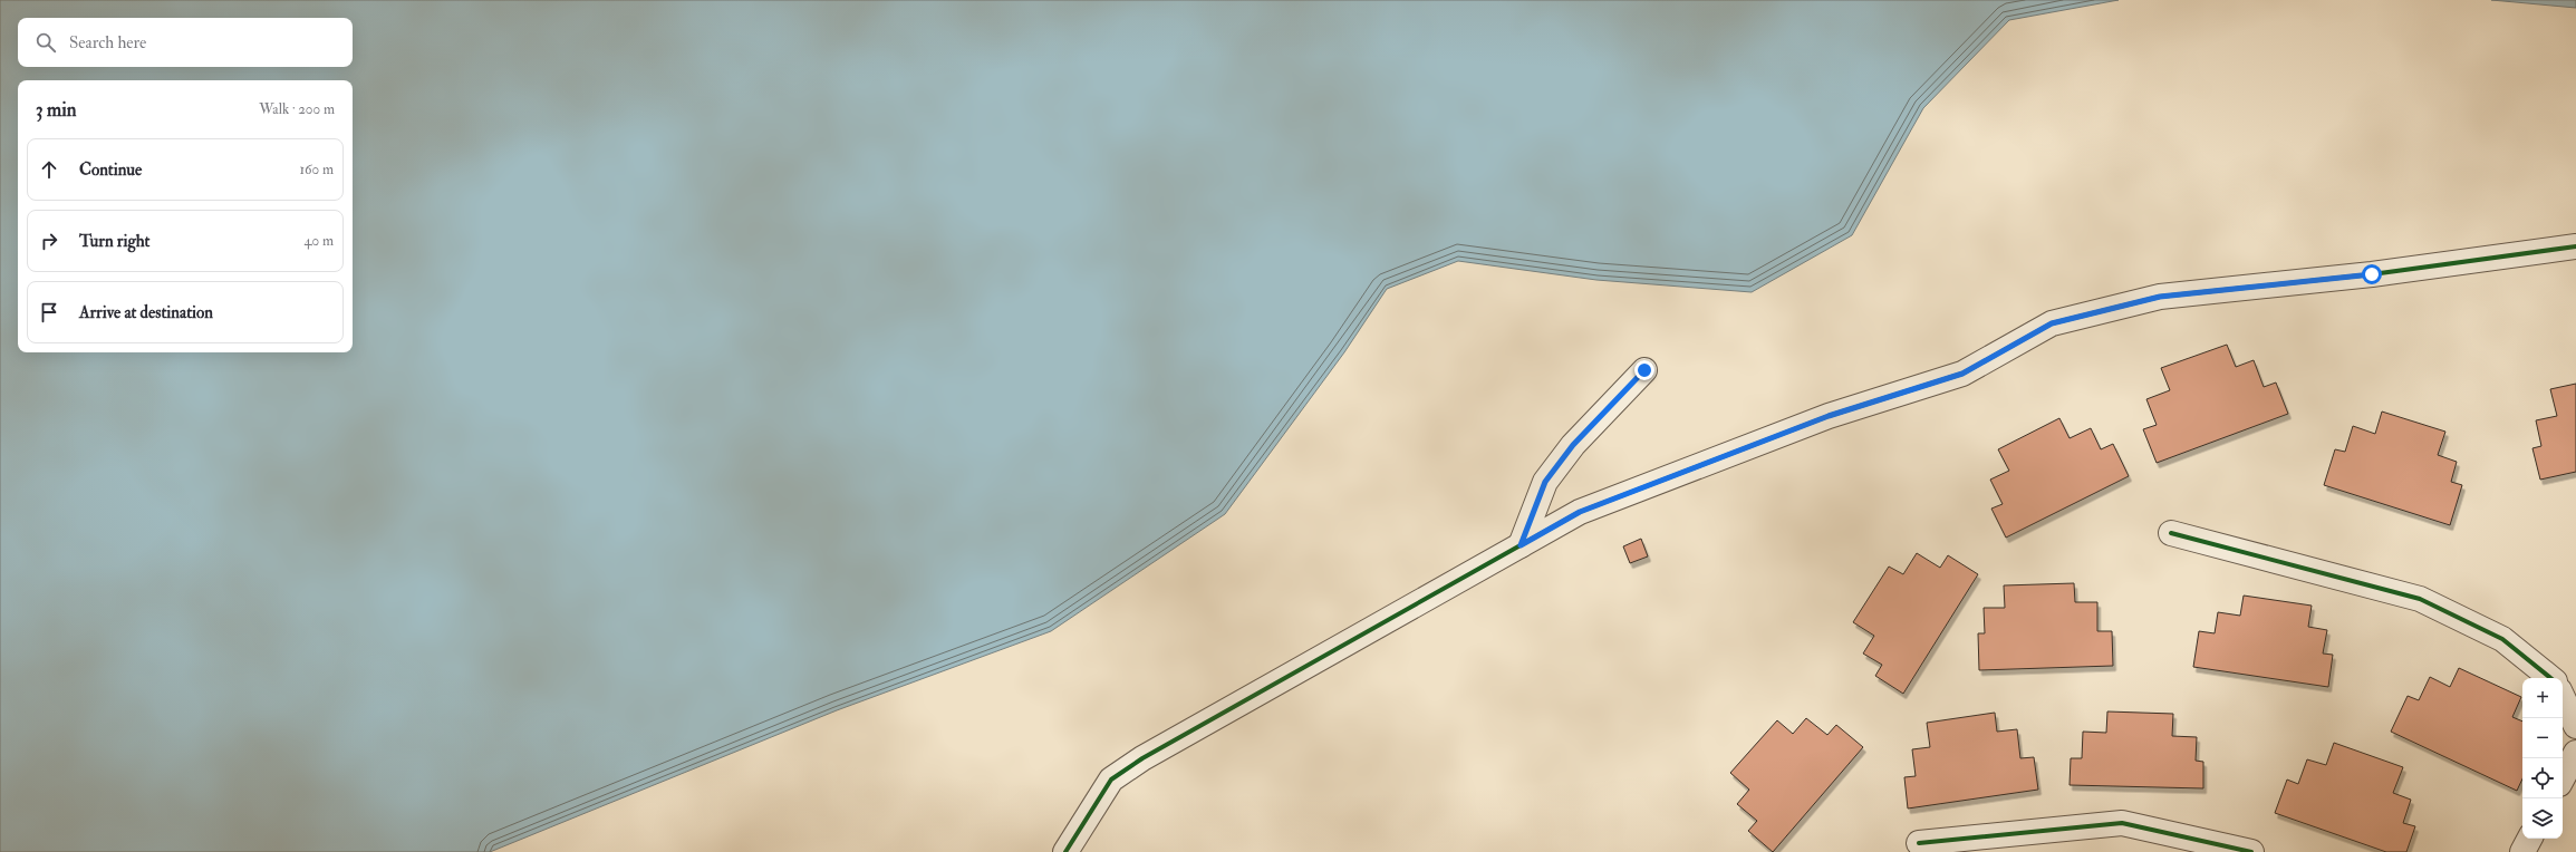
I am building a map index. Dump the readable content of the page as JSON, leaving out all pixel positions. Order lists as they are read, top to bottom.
{
  "page": {
    "search": "Search here",
    "heading": ["3 min", "Walk · 200 m"],
    "list": [
      ["Continue", "160 m"],
      ["Turn right", "40 m"],
      "Arrive at destination"
    ],
    "map_buttons": ["+", "−"]
  }
}
